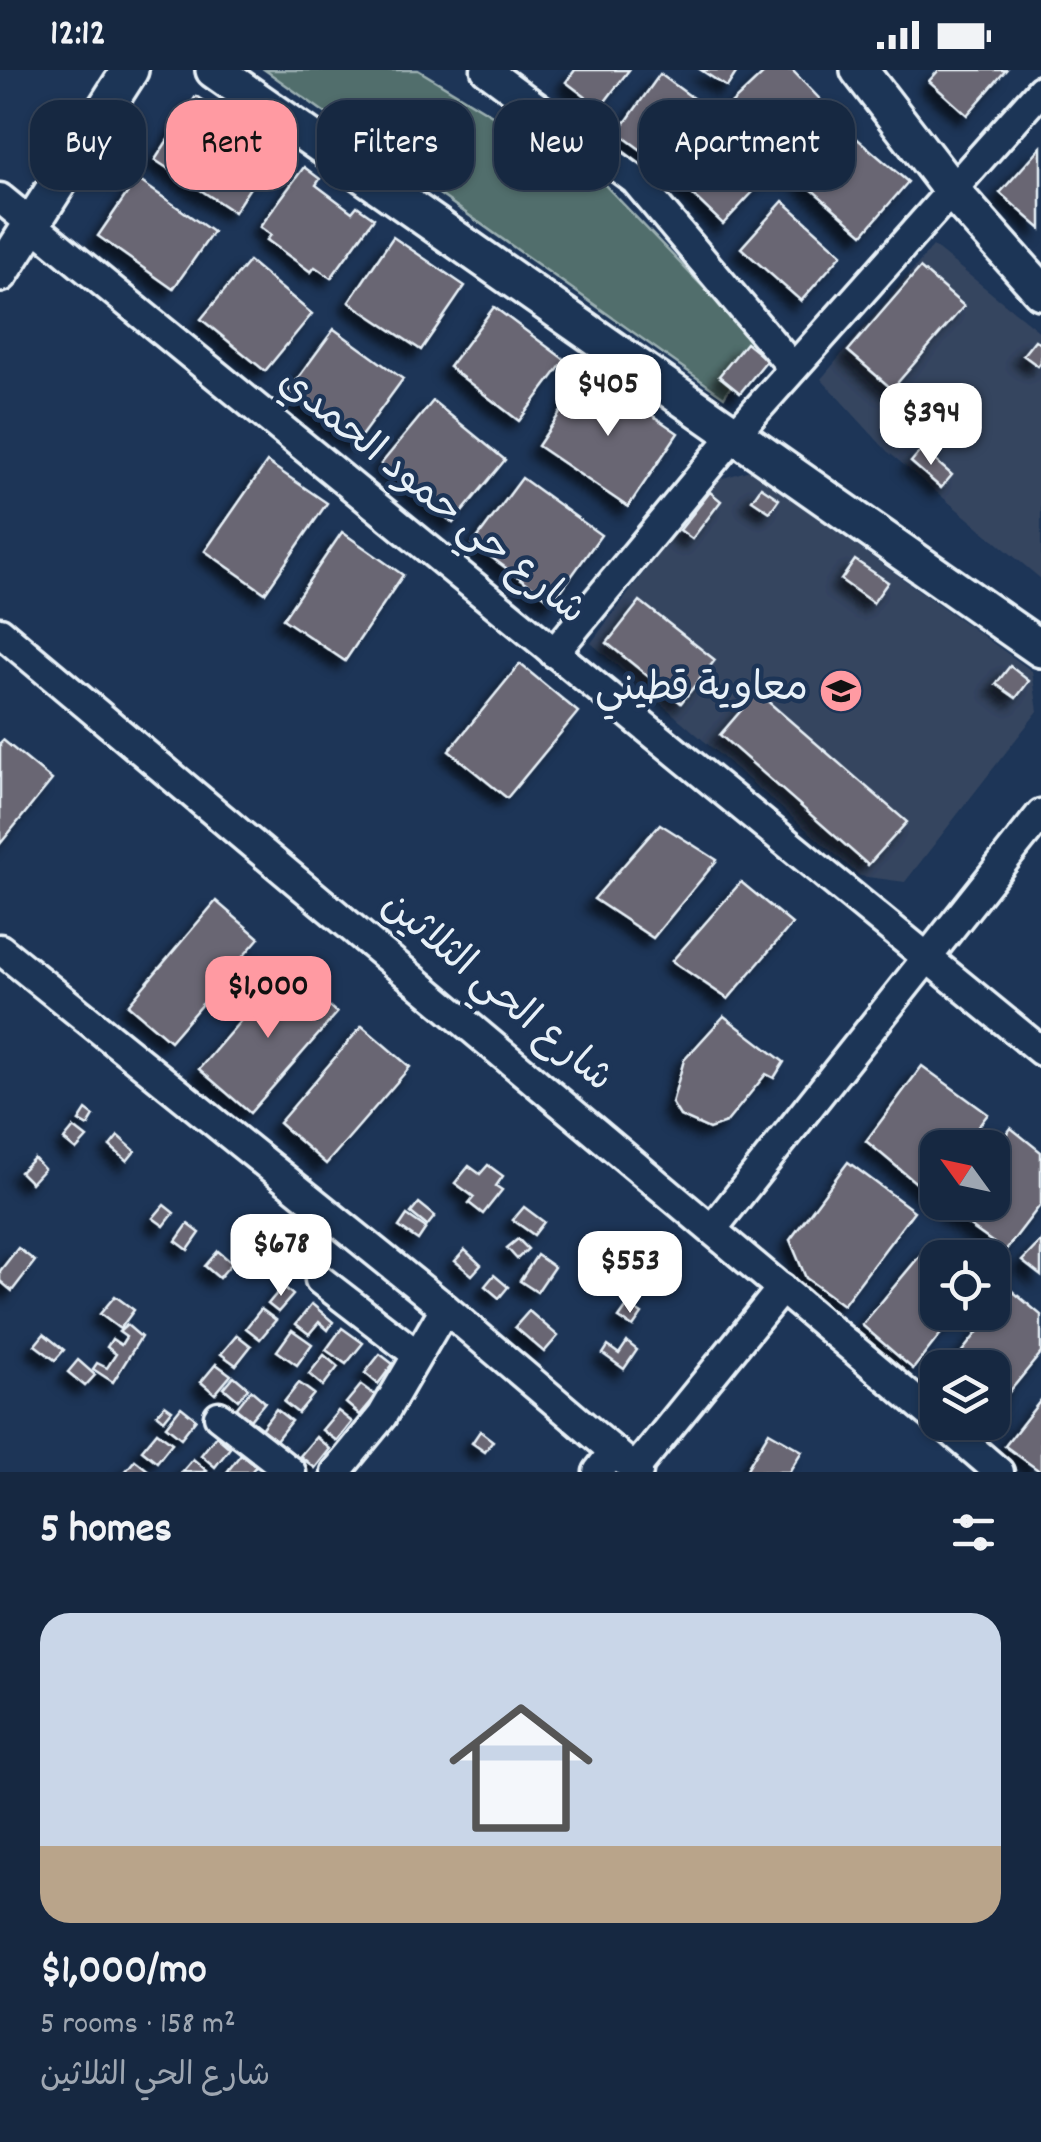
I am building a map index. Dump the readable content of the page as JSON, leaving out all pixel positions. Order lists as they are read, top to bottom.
{
  "streets": {
    "street": ["شارع حي حمود الحمدي", "شارع الحي الثلاثين"]
  },
  "places": {
    "school or university": ["معاوية قطيني"]
  },
  "north": "top left",
  "page": {
    "status": "12:12",
    "chip": [
      "Buy",
      "Rent",
      "Filters",
      "New",
      "Apartment"
    ],
    "price": [
      "$405",
      "$394",
      "$1,000",
      "$678",
      "$553"
    ],
    "heading": "5 homes",
    "list": [
      {
        "name": "$1,000/mo",
        "note": "5 rooms · 158 m² · شارع الحي الثلاثين"
      }
    ]
  }
}
